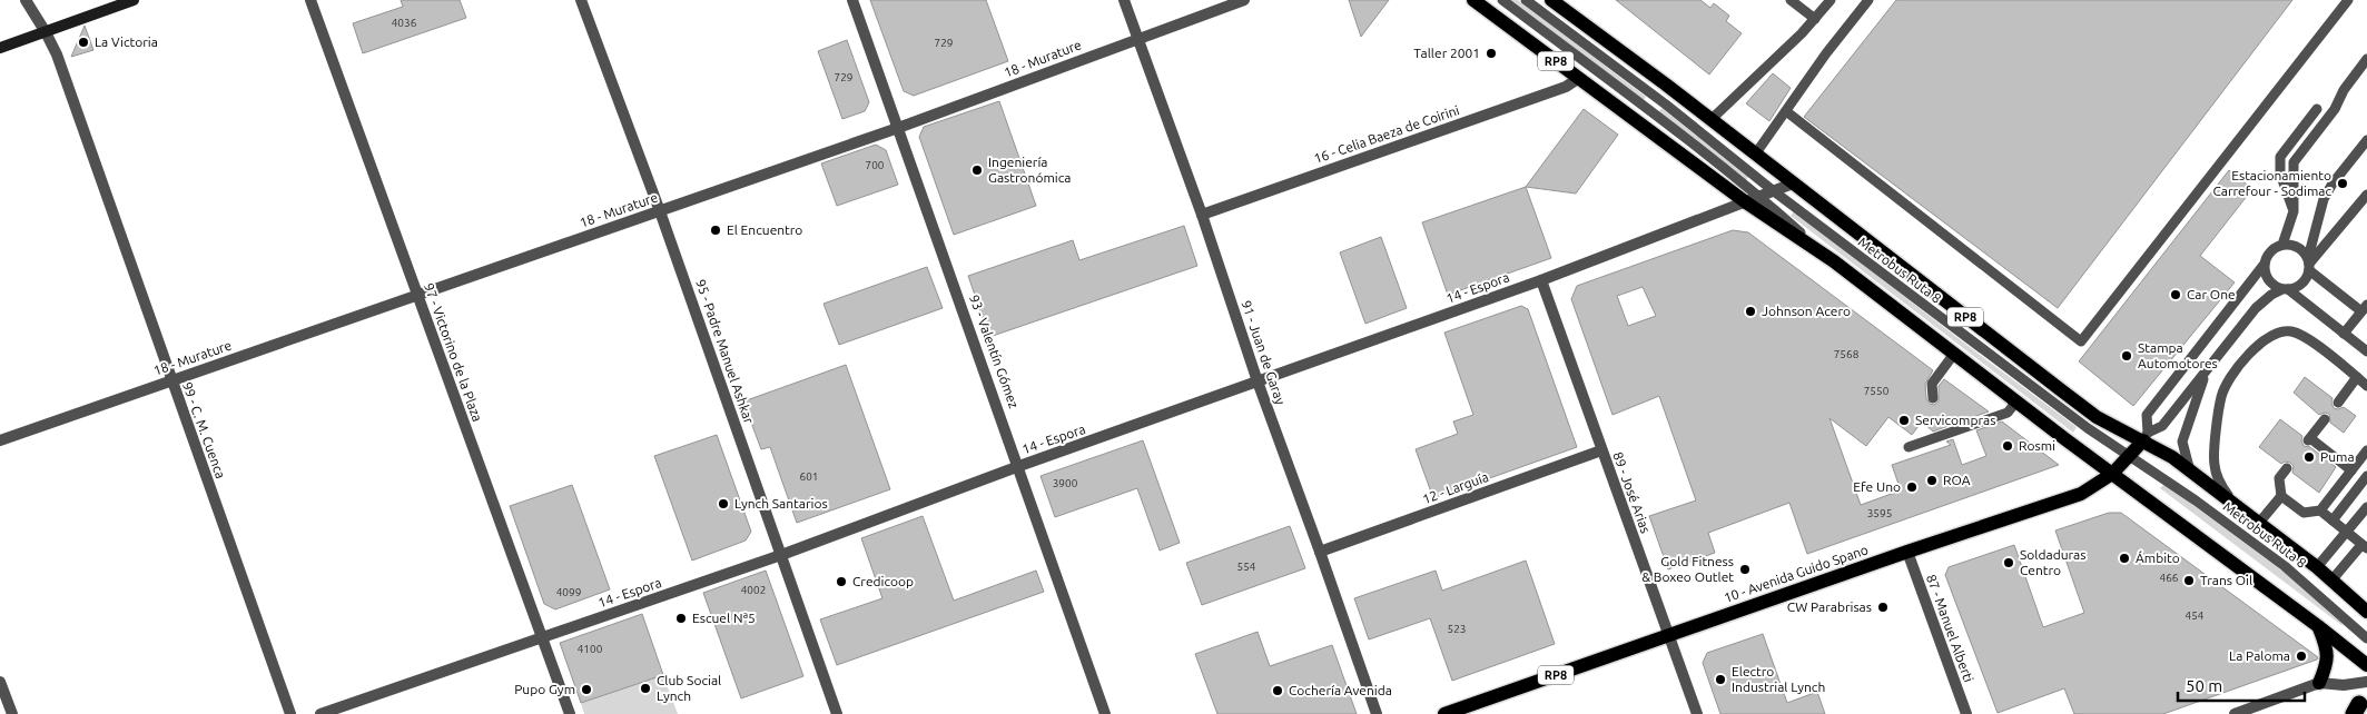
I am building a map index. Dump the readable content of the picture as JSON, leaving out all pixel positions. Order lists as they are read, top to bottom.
{
  "streets": {
    "main road": ["RP8", "10 - Avenida Guido Spano"],
    "street": [
      "18 - Murature",
      "16 - Celia Baeza de Coirini",
      "14 - Espora",
      "95 - Padre Manuel Ashkar",
      "93 - Valentín Gómez",
      "97 - Victorino de la Plaza",
      "91 - Juan de Garay",
      "99 - C. M. Cuenca",
      "12 - Larguía",
      "89 - José Arias",
      "87 - Manuel Alberti"
    ],
    "lane": ["Metrobus Ruta 8"]
  },
  "crossings": [
    ["18 - Murature", "95 - Padre Manuel Ashkar"],
    ["18 - Murature", "93 - Valentín Gómez"],
    ["18 - Murature", "97 - Victorino de la Plaza"],
    ["18 - Murature", "91 - Juan de Garay"],
    ["18 - Murature", "99 - C. M. Cuenca"],
    ["RP8", "16 - Celia Baeza de Coirini"],
    ["RP8", "14 - Espora"],
    ["RP8", "10 - Avenida Guido Spano"],
    ["16 - Celia Baeza de Coirini", "91 - Juan de Garay"],
    ["Metrobus Ruta 8", "14 - Espora"],
    ["Metrobus Ruta 8", "10 - Avenida Guido Spano"],
    ["14 - Espora", "95 - Padre Manuel Ashkar"],
    ["14 - Espora", "93 - Valentín Gómez"],
    ["14 - Espora", "97 - Victorino de la Plaza"],
    ["14 - Espora", "91 - Juan de Garay"],
    ["14 - Espora", "89 - José Arias"],
    ["91 - Juan de Garay", "12 - Larguía"],
    ["12 - Larguía", "89 - José Arias"],
    ["89 - José Arias", "10 - Avenida Guido Spano"],
    ["10 - Avenida Guido Spano", "87 - Manuel Alberti"]
  ],
  "places": [
    "La Victoria",
    "Taller 2001",
    "Ingeniería Gastronómica",
    "Estacionamiento Carrefour - Sodimac",
    "El Encuentro",
    "Car One",
    "Johnson Acero",
    "Stampa Automotores",
    "Servicompras",
    "Rosmi",
    "Puma",
    "ROA",
    "Efe Uno",
    "Lynch Santarios",
    "Ámbito",
    "Soldaduras Centro",
    "Gold Fitness & Boxeo Outlet",
    "Trans Oil",
    "Credicoop",
    "CW Parabrisas",
    "Escuel Nª5",
    "La Paloma",
    "Electro Industrial Lynch",
    "Club Social Lynch",
    "Pupo Gym",
    "Cochería Avenida"
  ],
  "house_numbers": [
    "4036",
    "729",
    "729",
    "700",
    "7568",
    "7550",
    "601",
    "3900",
    "3595",
    "554",
    "466",
    "4002",
    "4099",
    "454",
    "523",
    "4100"
  ],
  "scale_bar": "50 m"
}
